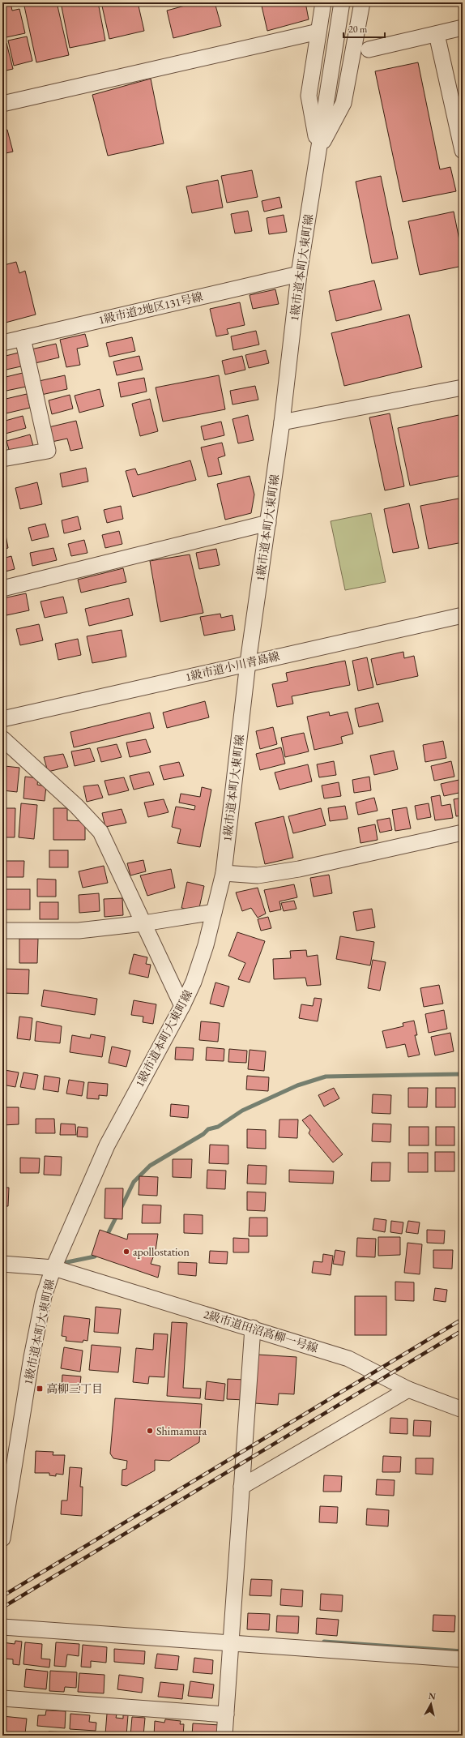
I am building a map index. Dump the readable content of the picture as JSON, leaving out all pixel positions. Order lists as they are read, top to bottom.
{
  "streets": {
    "street": [
      "1級市道本町大東町線",
      "1級市道2地区131号線",
      "1級市道小川青島線",
      "2級市道田沼高柳一号線"
    ]
  },
  "crossings": [
    ["1級市道本町大東町線", "1級市道2地区131号線"],
    ["1級市道本町大東町線", "1級市道小川青島線"],
    ["1級市道本町大東町線", "2級市道田沼高柳一号線"]
  ],
  "places": {
    "other": ["apollostation", "Shimamura"],
    "transit": ["高柳三丁目"]
  },
  "scale_bar": "20 m",
  "north": "top"
}
